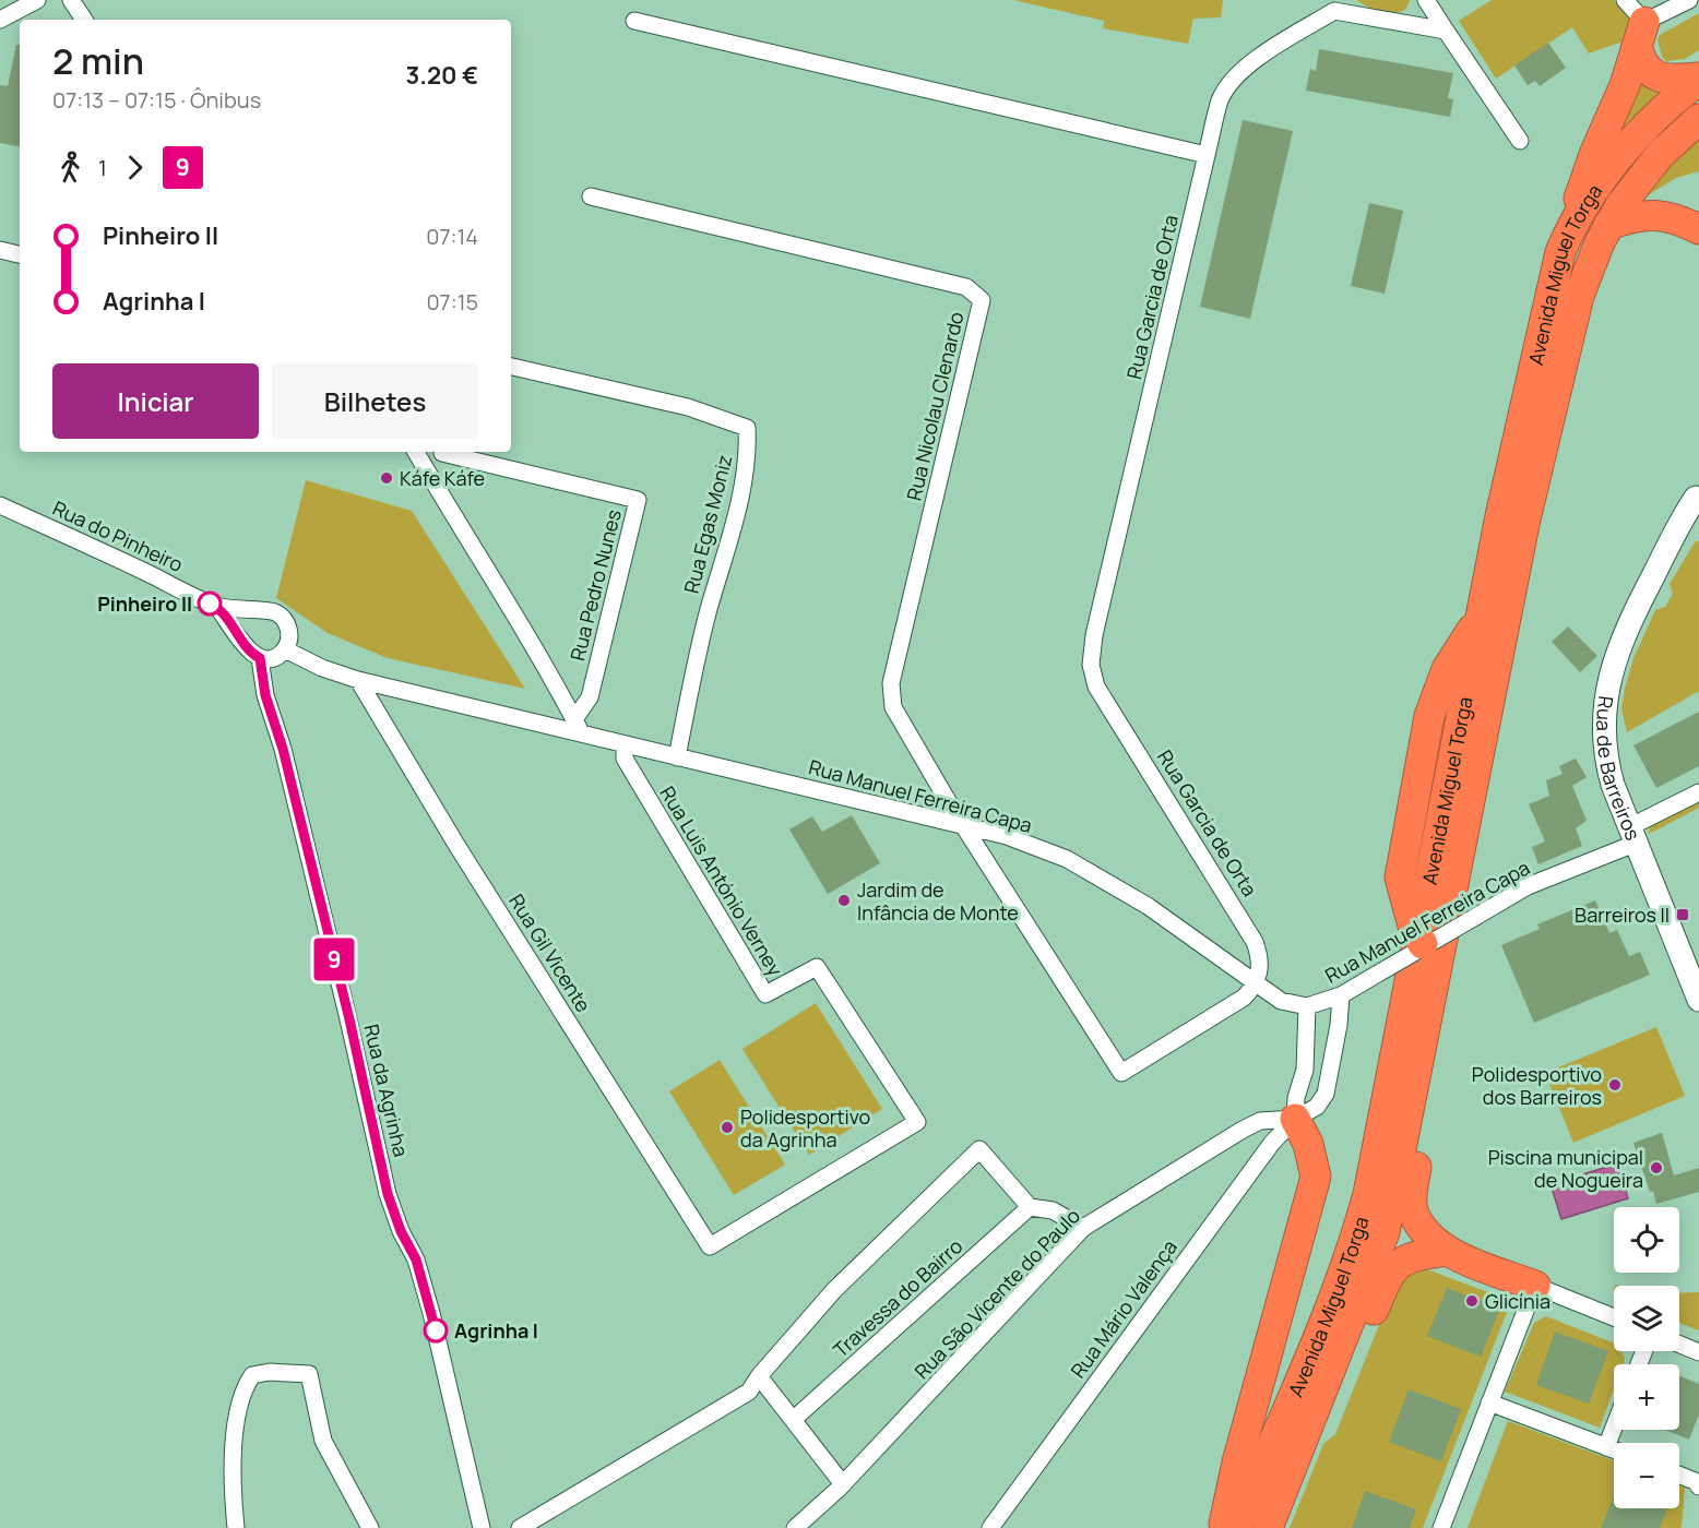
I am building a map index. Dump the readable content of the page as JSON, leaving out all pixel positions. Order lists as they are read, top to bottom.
{
  "streets": {
    "highway": ["Avenida Miguel Torga"],
    "street": [
      "Rua Garcia de Orta",
      "Rua Nicolau Clenardo",
      "Rua Egas Moniz",
      "Rua do Pinheiro",
      "Rua Pedro Nunes",
      "Rua de Barreiros",
      "Rua Manuel Ferreira Capa",
      "Rua Luis António Verney",
      "Rua Gil Vicente",
      "Rua da Agrinha",
      "Rua São Vicente do Paulo",
      "Travessa do Bairro",
      "Rua Mário Valença"
    ]
  },
  "crossings": [
    ["Rua Garcia de Orta", "Rua Manuel Ferreira Capa"],
    ["Rua Nicolau Clenardo", "Rua Manuel Ferreira Capa"],
    ["Rua Egas Moniz", "Rua Manuel Ferreira Capa"],
    ["Rua do Pinheiro", "Rua Manuel Ferreira Capa"],
    ["Rua do Pinheiro", "Rua da Agrinha"],
    ["Rua de Barreiros", "Rua Manuel Ferreira Capa"],
    ["Rua Manuel Ferreira Capa", "Rua Luis António Verney"],
    ["Rua Manuel Ferreira Capa", "Rua Gil Vicente"],
    ["Rua Manuel Ferreira Capa", "Rua da Agrinha"],
    ["Rua Manuel Ferreira Capa", "Rua Mário Valença"],
    ["Rua Luis António Verney", "Rua Gil Vicente"],
    ["Rua São Vicente do Paulo", "Rua Mário Valença"]
  ],
  "places": {
    "other": [
      "Káfe Káfe",
      "Pinheiro II",
      "Jardim de Infância de Monte",
      "Polidesportivo dos Barreiros",
      "Polidesportivo da Agrinha",
      "Piscina municipal de Nogueira",
      "Glicínia",
      "Agrinha I"
    ],
    "transit": ["Barreiros II"]
  },
  "lines": ["bus line 9"],
  "page": {
    "on_map": "9",
    "heading": ["2 min", "07:13 – 07:15 · Ônibus", "3.20 €"],
    "legs": ["1", "9"],
    "list": [
      {
        "name": "Pinheiro II",
        "value": "07:14"
      },
      {
        "name": "Agrinha I",
        "value": "07:15"
      }
    ],
    "buttons": ["Iniciar", "Bilhetes"],
    "map_buttons": ["+", "−"]
  }
}
